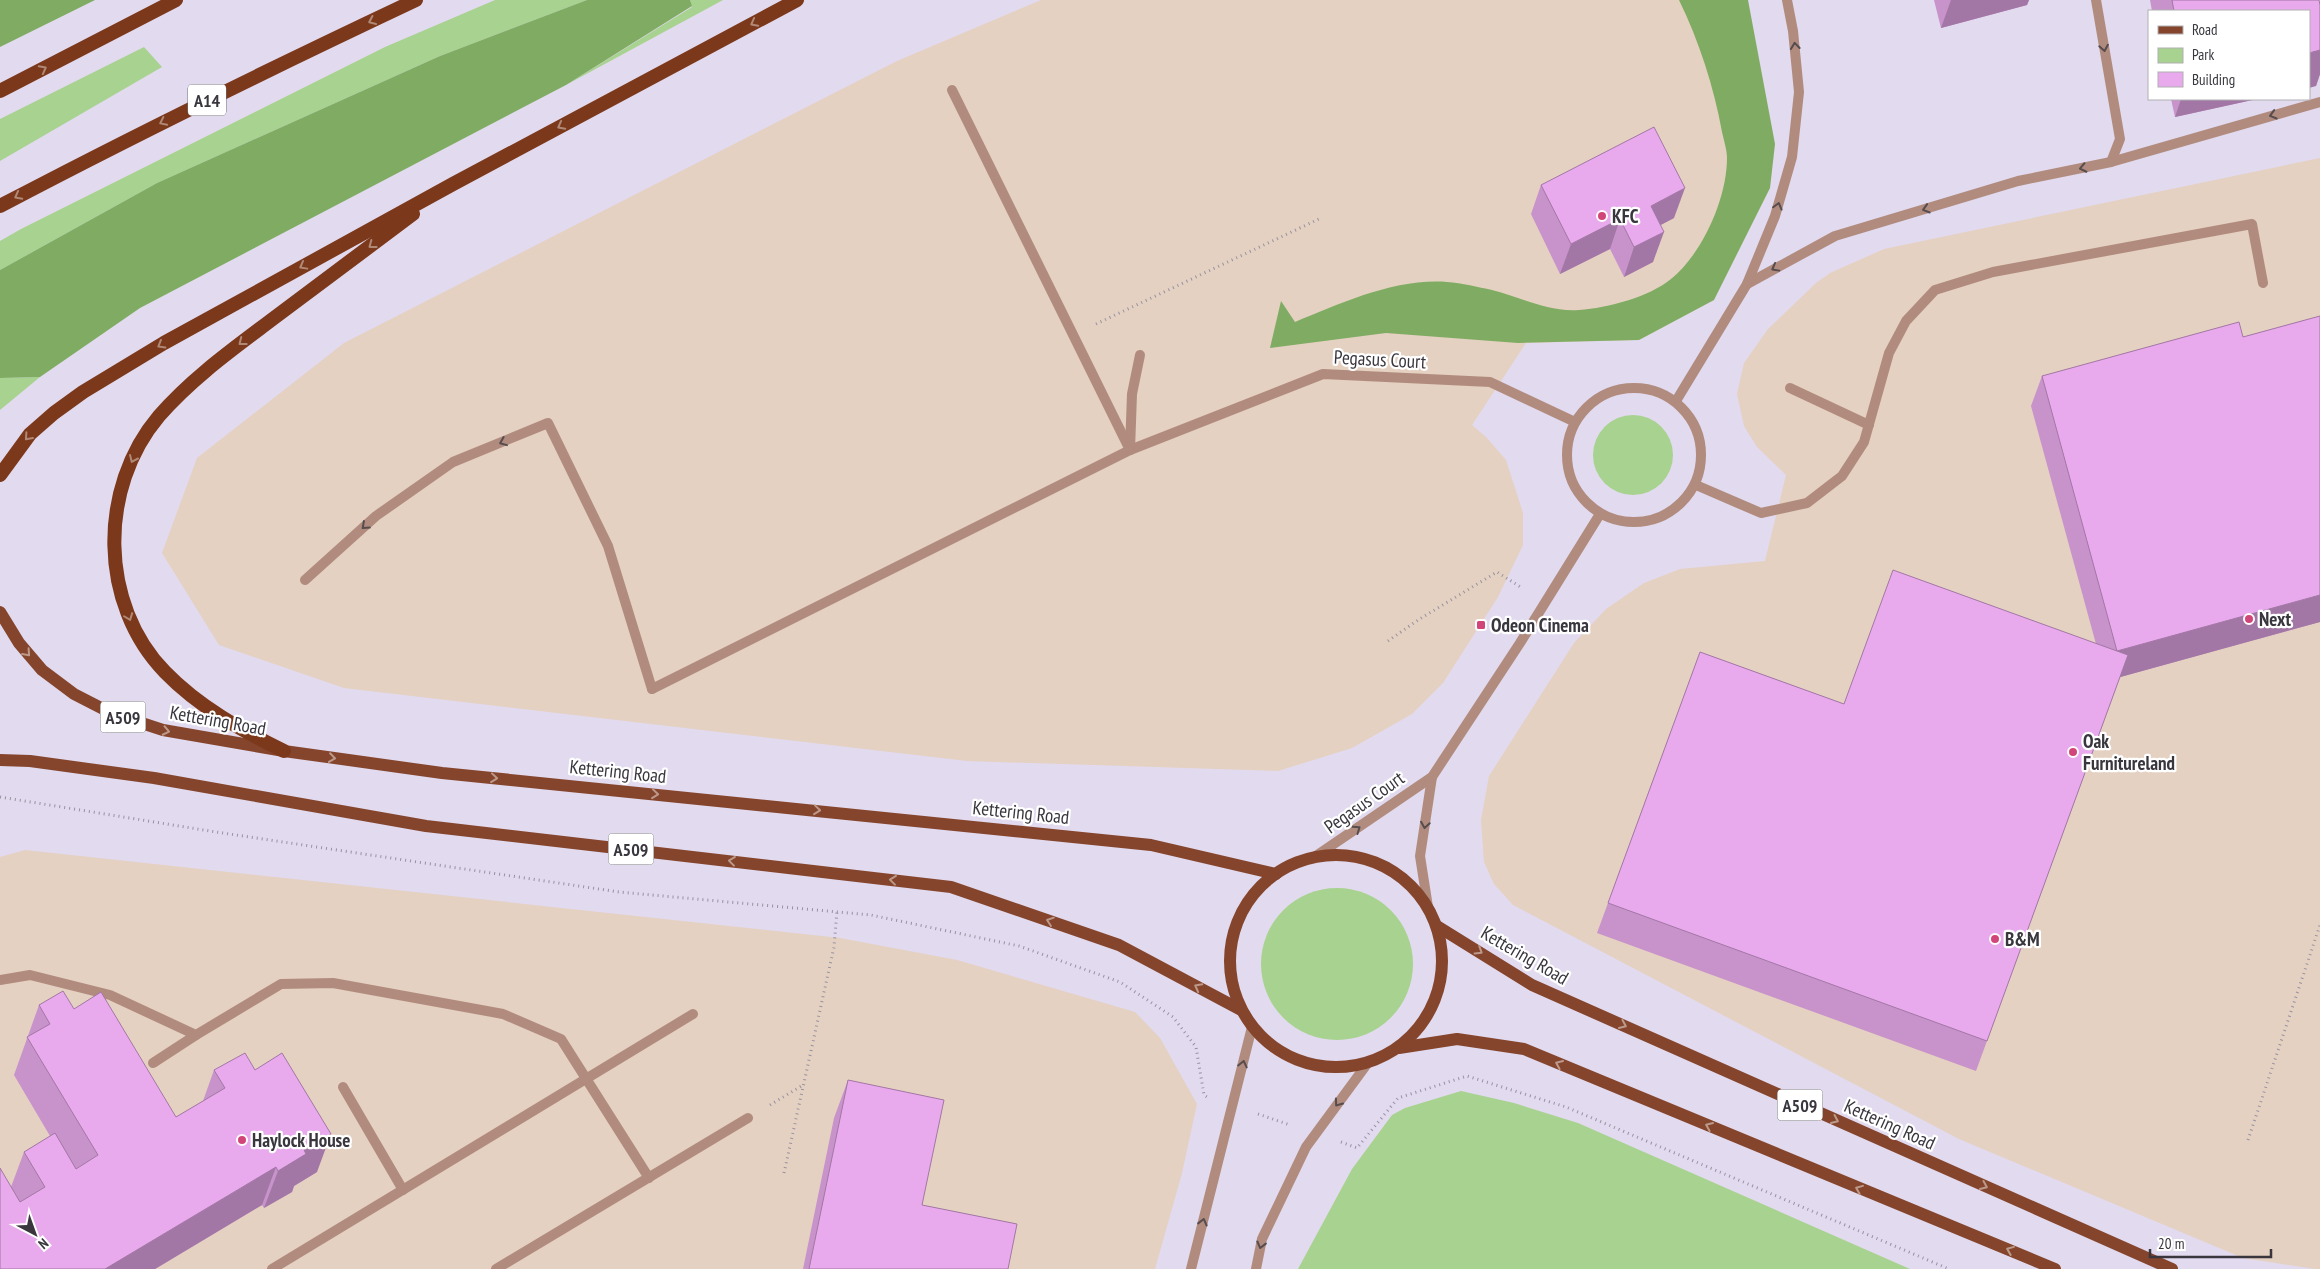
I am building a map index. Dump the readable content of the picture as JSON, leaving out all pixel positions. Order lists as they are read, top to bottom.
{
  "streets": {
    "highway": ["A14"],
    "main road": ["A509", "Kettering Road"],
    "street": ["Pegasus Court"]
  },
  "places": {
    "other": [
      "KFC",
      "Next",
      "Oak Furnitureland",
      "B&M",
      "Haylock House"
    ],
    "transit": ["Odeon Cinema"]
  },
  "legend": ["Road", "Park", "Building"],
  "scale_bar": "20 m",
  "north": "bottom right"
}
